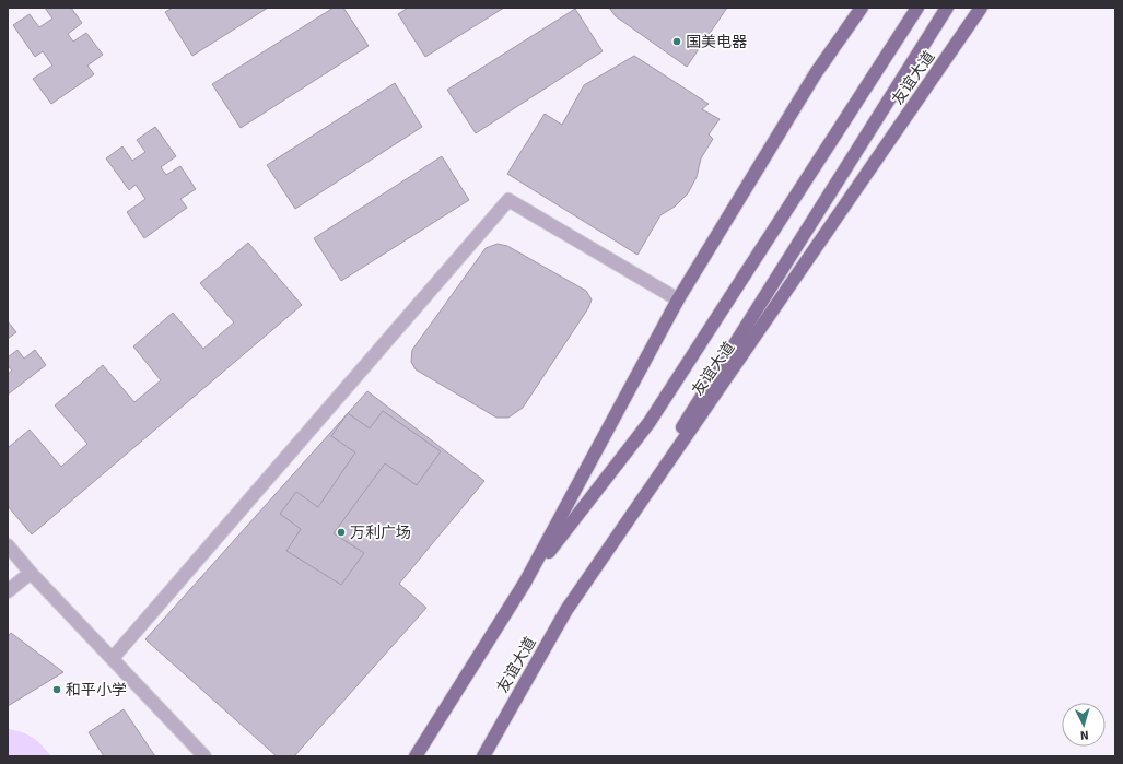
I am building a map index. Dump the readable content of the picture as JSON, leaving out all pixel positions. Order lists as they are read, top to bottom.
{
  "streets": {
    "main road": ["友谊大道"]
  },
  "places": ["国美电器", "万利广场", "和平小学"],
  "north": "bottom"
}
